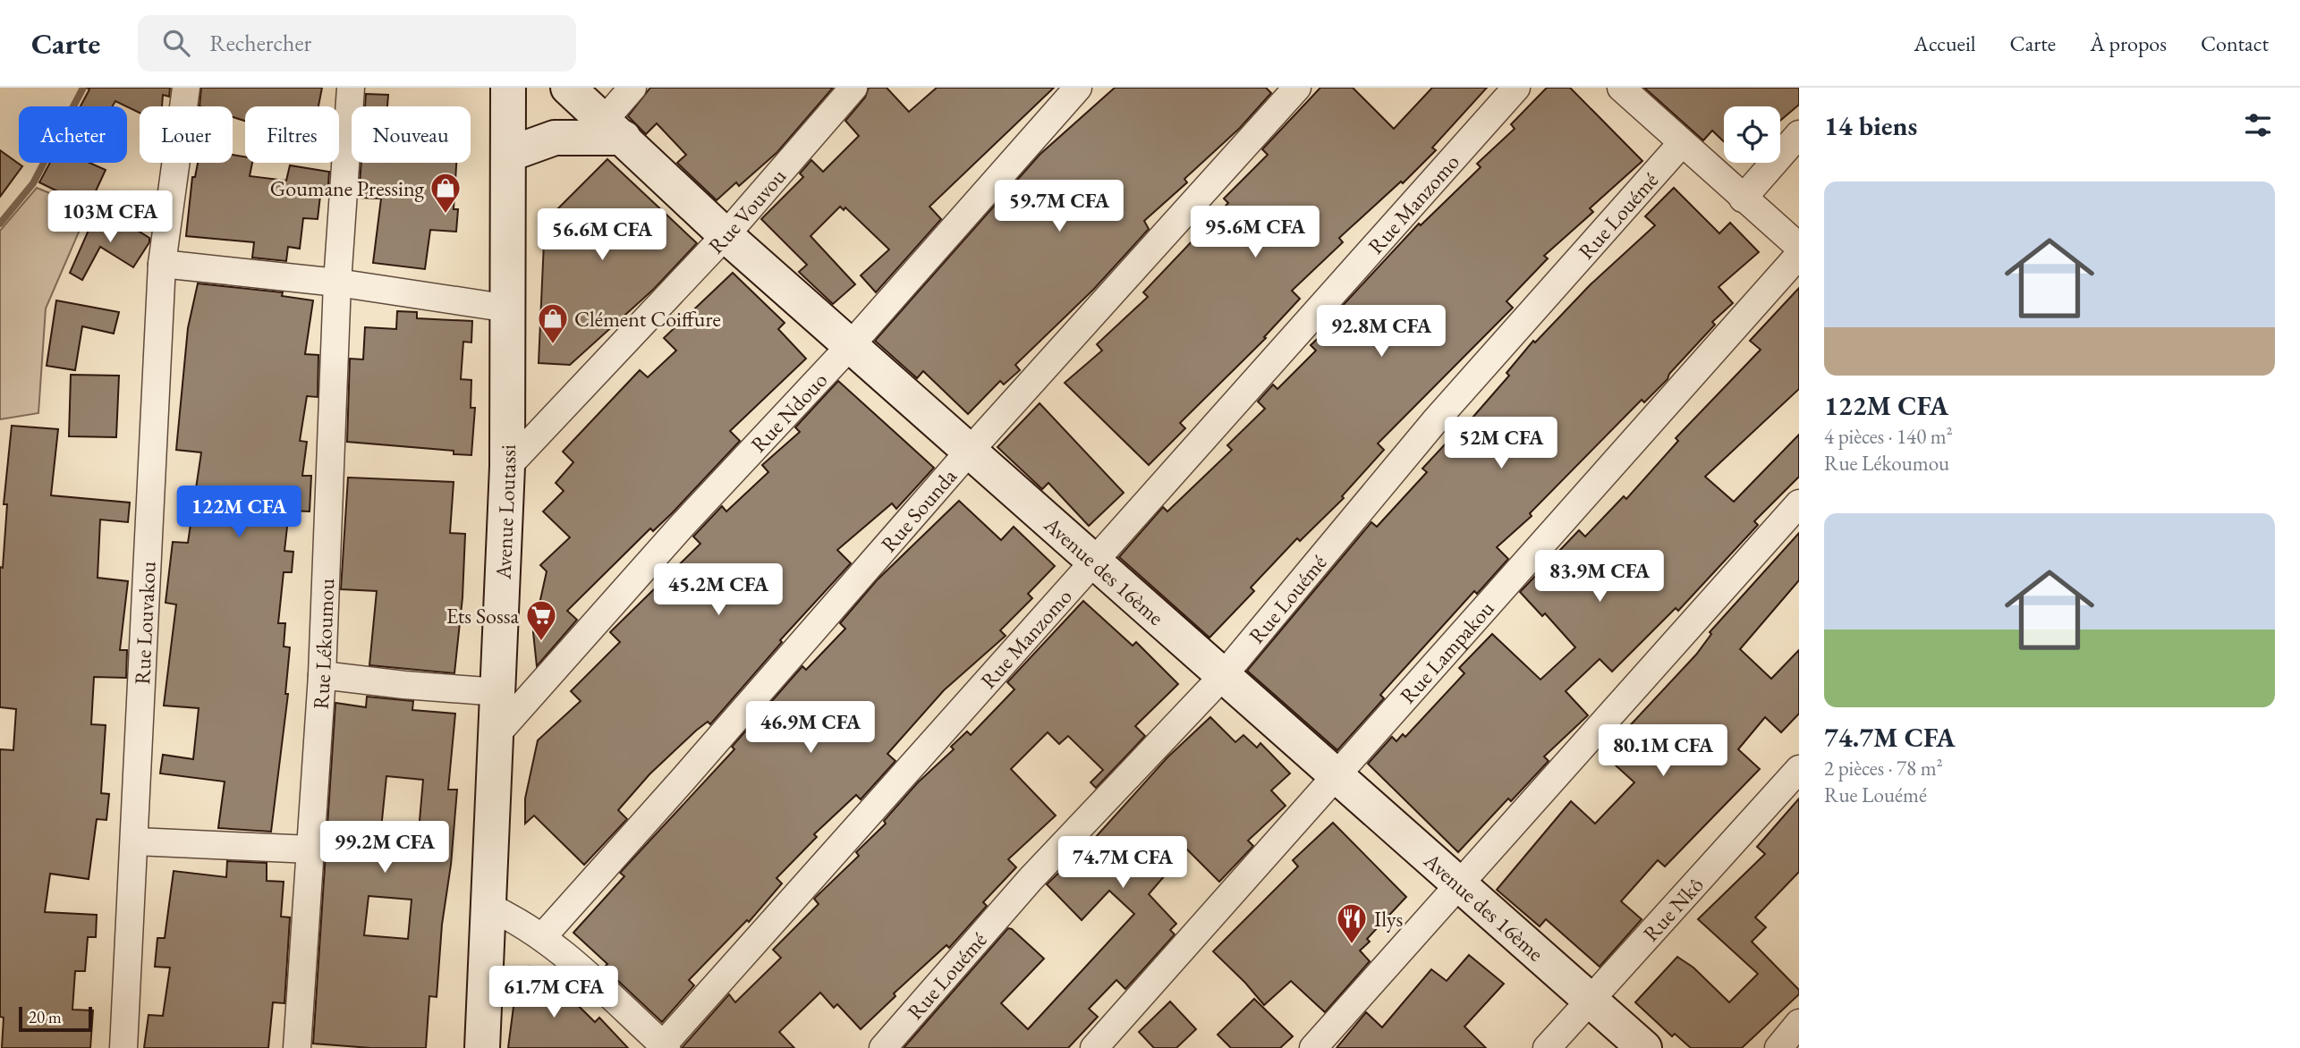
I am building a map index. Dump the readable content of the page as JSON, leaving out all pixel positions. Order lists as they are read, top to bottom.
{
  "streets": {
    "main road": ["Avenue Loutassi", "Avenue des 16ème"],
    "street": [
      "Rue Manzomo",
      "Rue Vouvou",
      "Rue Louémé",
      "Rue Ndouo",
      "Rue Sounda",
      "Rue Louvakou",
      "Rue Lékoumou",
      "Rue Lampakou",
      "Rue Nkô"
    ]
  },
  "crossings": [
    ["Rue Manzomo", "Avenue des 16ème"],
    ["Rue Vouvou", "Avenue Loutassi"],
    ["Rue Vouvou", "Avenue des 16ème"],
    ["Rue Louémé", "Avenue des 16ème"],
    ["Rue Ndouo", "Avenue Loutassi"],
    ["Rue Ndouo", "Avenue des 16ème"],
    ["Rue Sounda", "Avenue des 16ème"],
    ["Avenue des 16ème", "Rue Lampakou"],
    ["Avenue des 16ème", "Rue Nkô"]
  ],
  "places": {
    "shop": ["Goumane Pressing", "Clément Coiffure"],
    "supermarket": ["Ets Sossa"],
    "restaurant": ["Ilys"]
  },
  "scale_bar": "20 m",
  "page": {
    "header": "Carte",
    "search": "Rechercher",
    "nav": [
      "Accueil",
      "Carte",
      "À propos",
      "Contact"
    ],
    "heading": "14 biens",
    "chip": [
      "Acheter",
      "Louer",
      "Filtres",
      "Nouveau"
    ],
    "list": [
      {
        "name": "122M CFA",
        "note": "4 pièces · 140 m² · Rue Lékoumou"
      },
      {
        "name": "74.7M CFA",
        "note": "2 pièces · 78 m² · Rue Louémé"
      }
    ],
    "price": [
      "59.7M CFA",
      "103M CFA",
      "95.6M CFA",
      "56.6M CFA",
      "92.8M CFA",
      "52M CFA",
      "122M CFA",
      "83.9M CFA",
      "45.2M CFA",
      "46.9M CFA",
      "80.1M CFA",
      "99.2M CFA",
      "74.7M CFA",
      "61.7M CFA"
    ],
    "scale": "20 m"
  }
}
